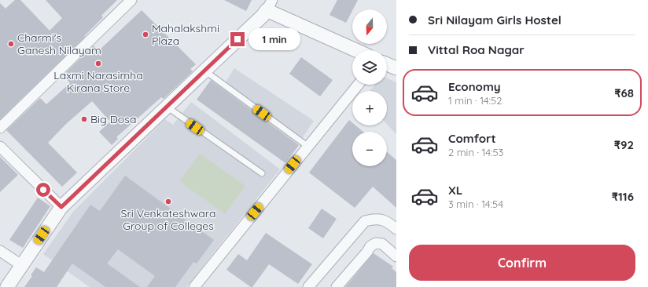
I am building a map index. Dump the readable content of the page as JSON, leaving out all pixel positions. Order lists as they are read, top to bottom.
{
  "places": [
    "Mahalakshmi Plaza",
    "Charmi's Ganesh Nilayam",
    "Laxmi Narasimha Kirana Store",
    "Big Dosa",
    "Sri Venkateshwara Group of Colleges"
  ],
  "north": "bottom",
  "page": {
    "banner": ["Sri Nilayam Girls Hostel", "Vittal Roa Nagar"],
    "map_buttons": ["+", "−"],
    "bubble": "1 min",
    "list": [
      {
        "name": "Economy",
        "note": "1 min · 14:52",
        "value": "₹68"
      },
      {
        "name": "Comfort",
        "note": "2 min · 14:53",
        "value": "₹92"
      },
      {
        "name": "XL",
        "note": "3 min · 14:54",
        "value": "₹116"
      }
    ],
    "buttons": "Confirm"
  }
}
